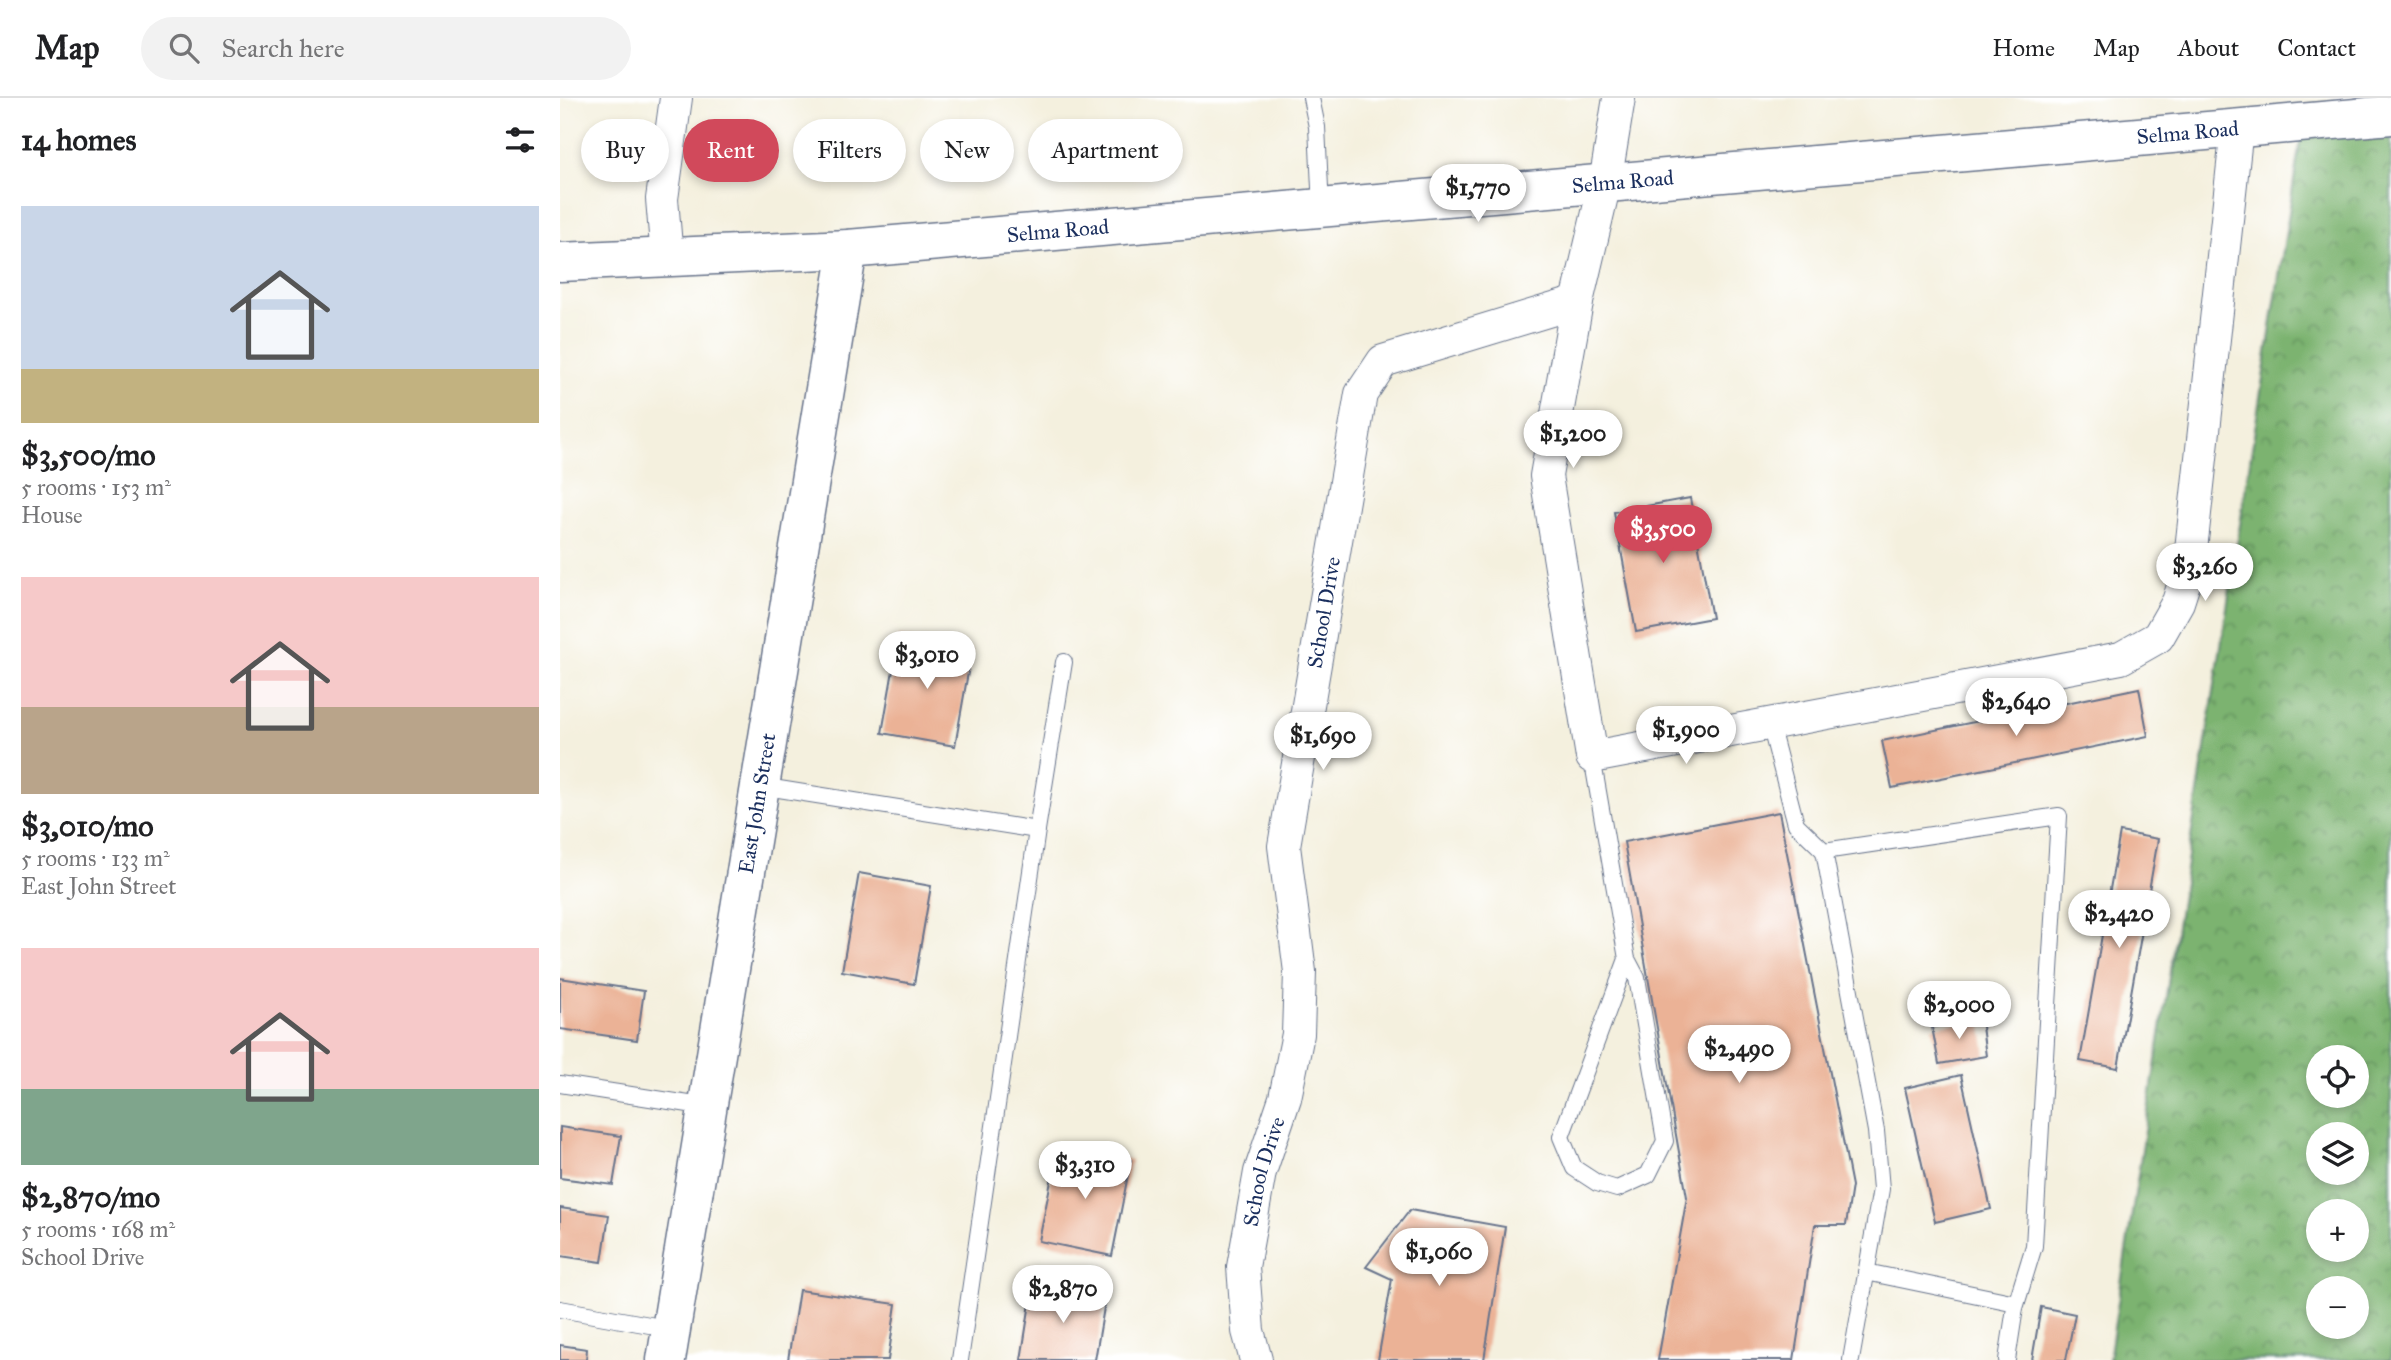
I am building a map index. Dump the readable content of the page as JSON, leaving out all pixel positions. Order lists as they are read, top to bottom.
{
  "streets": {
    "street": ["Selma Road", "School Drive", "East John Street"]
  },
  "crossings": [
    ["Selma Road", "East John Street"]
  ],
  "page": {
    "header": "Map",
    "search": "Search here",
    "nav": [
      "Home",
      "Map",
      "About",
      "Contact"
    ],
    "heading": "14 homes",
    "chip": [
      "Buy",
      "Rent",
      "Filters",
      "New",
      "Apartment"
    ],
    "price": [
      "$1,770",
      "$1,200",
      "$3,500",
      "$3,260",
      "$3,010",
      "$2,640",
      "$1,900",
      "$1,690",
      "$2,420",
      "$2,000",
      "$2,490",
      "$3,310",
      "$1,060",
      "$2,870"
    ],
    "list": [
      {
        "name": "$3,500/mo",
        "note": "5 rooms · 153 m² · House"
      },
      {
        "name": "$3,010/mo",
        "note": "5 rooms · 133 m² · East John Street"
      },
      {
        "name": "$2,870/mo",
        "note": "5 rooms · 168 m² · School Drive"
      }
    ],
    "map_buttons": ["+", "−"]
  }
}
